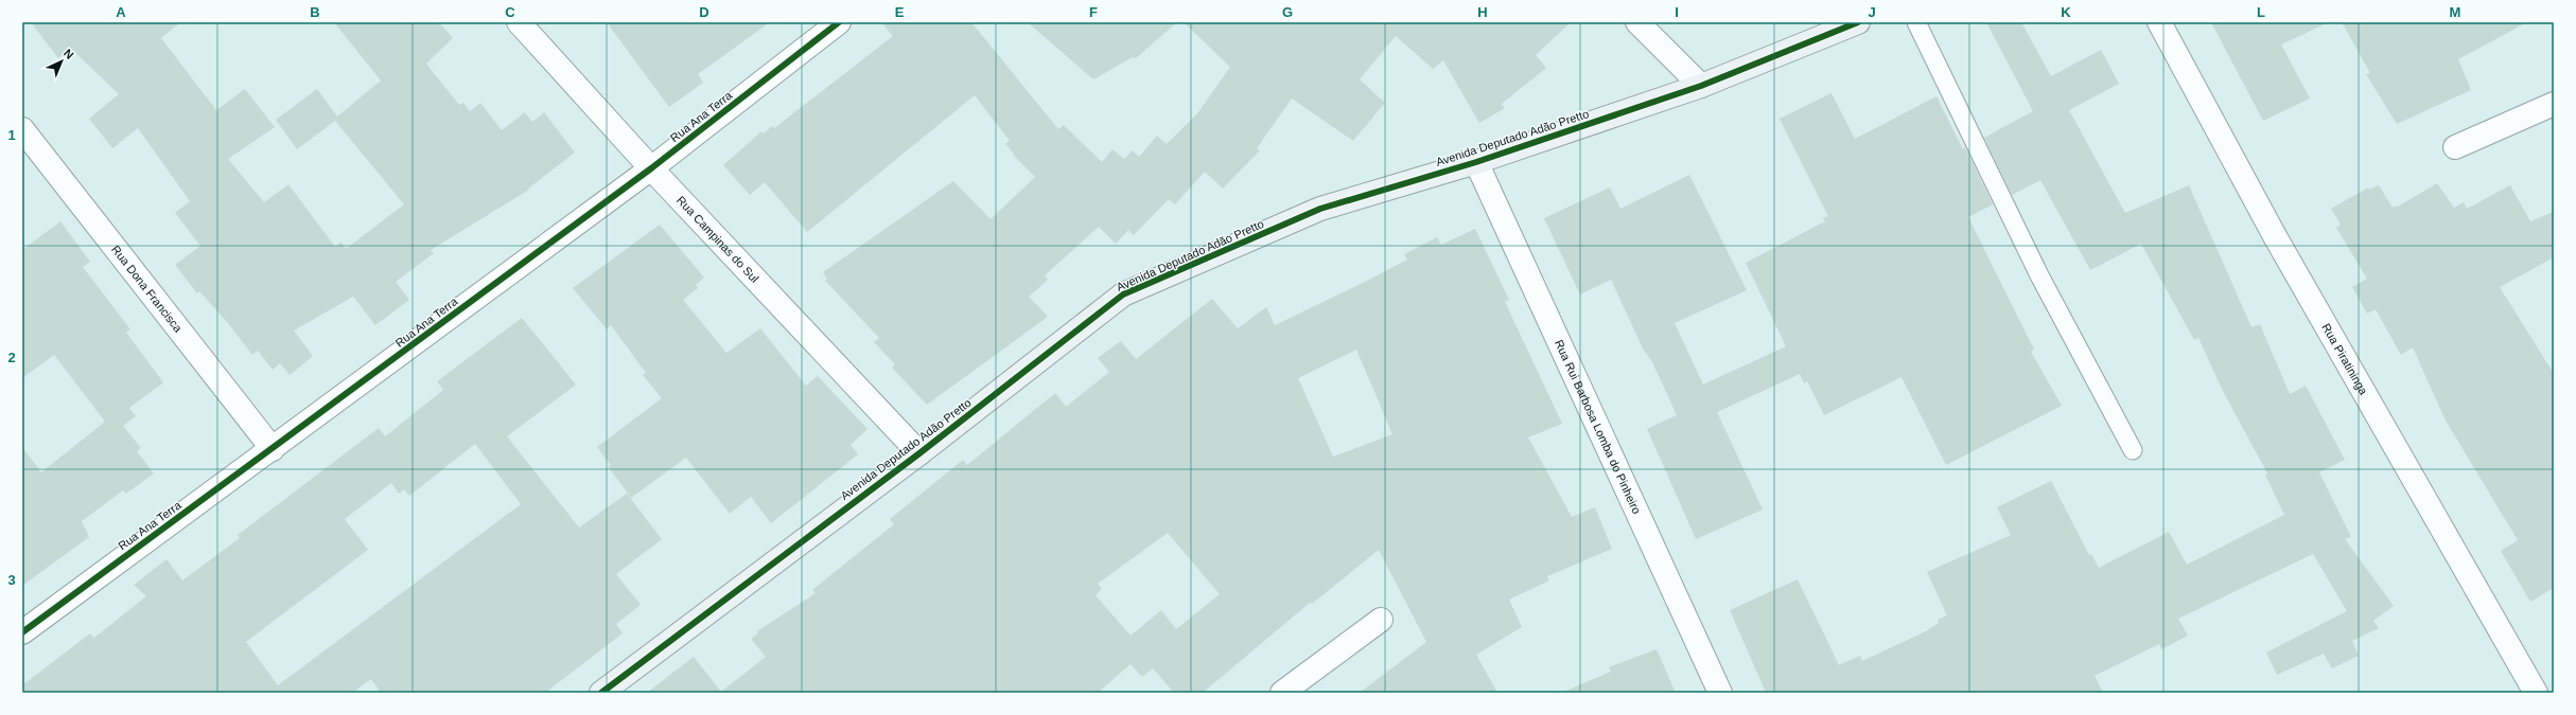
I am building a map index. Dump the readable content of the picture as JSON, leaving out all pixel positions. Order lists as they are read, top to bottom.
{
  "streets": {
    "street": [
      "Rua Ana Terra",
      "Avenida Deputado Adão Pretto",
      "Rua Campinas do Sul",
      "Rua Dona Francisca",
      "Rua Piratininga",
      "Rua Rui Barbosa Lomba do Pinheiro"
    ]
  },
  "crossings": [
    ["Rua Ana Terra", "Rua Campinas do Sul"],
    ["Rua Ana Terra", "Rua Dona Francisca"],
    ["Avenida Deputado Adão Pretto", "Rua Campinas do Sul"],
    ["Avenida Deputado Adão Pretto", "Rua Rui Barbosa Lomba do Pinheiro"]
  ],
  "north": "top right",
  "grid": {
    "columns": [
      "A",
      "B",
      "C",
      "D",
      "E",
      "F",
      "G",
      "H",
      "I",
      "J",
      "K",
      "L",
      "M"
    ],
    "rows": ["1", "2", "3"]
  }
}
